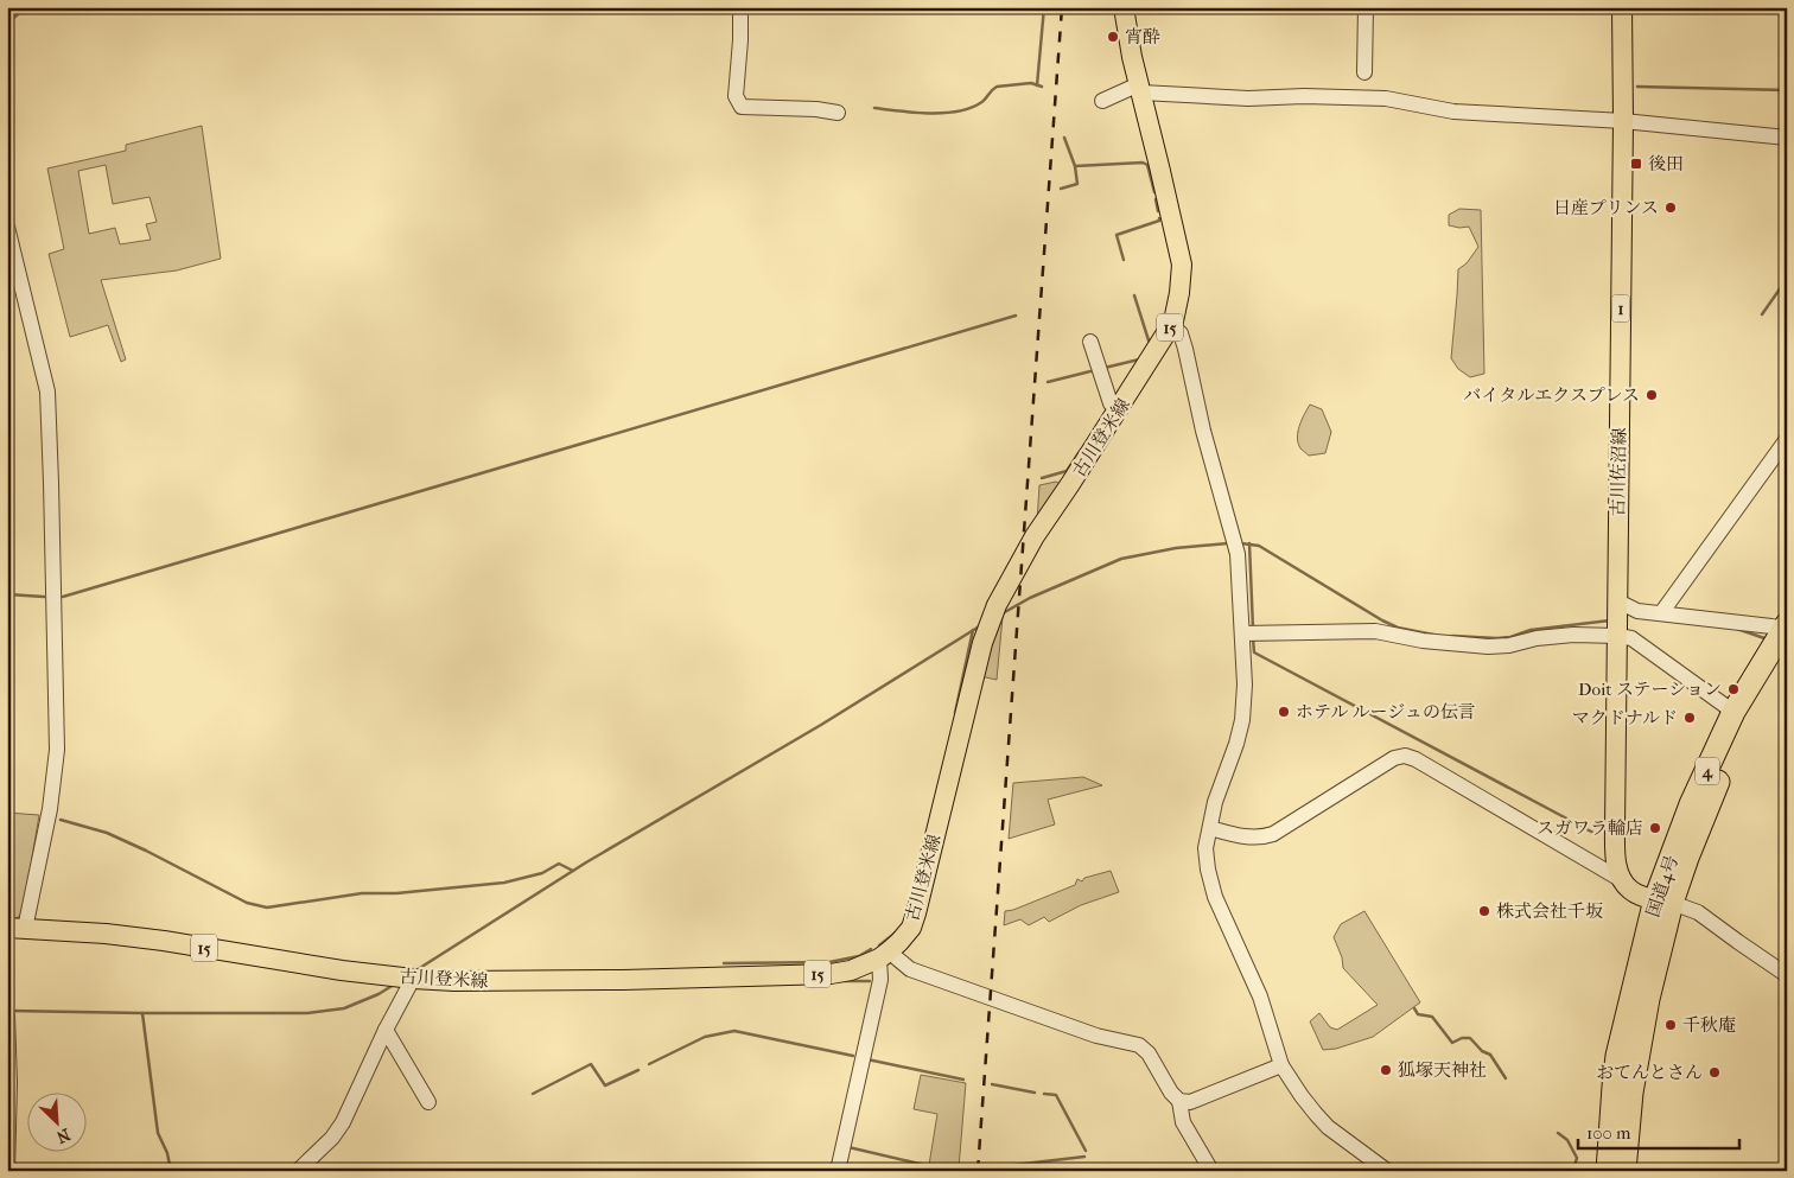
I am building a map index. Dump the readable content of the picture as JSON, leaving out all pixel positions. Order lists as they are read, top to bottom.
{
  "streets": {
    "highway": ["4", "国道4号"],
    "main road": [
      "1",
      "15",
      "古川登米線",
      "古川佐沼線"
    ]
  },
  "places": {
    "other": [
      "宵酔",
      "日産プリンス",
      "バイタルエクスプレス",
      "Doit ステーション",
      "ホテル ルージュの伝言",
      "マクドナルド",
      "スガワラ輪店",
      "株式会社千坂",
      "千秋庵",
      "狐塚天神社",
      "おてんとさん"
    ],
    "transit": ["後田"]
  },
  "scale_bar": "100 m",
  "north": "bottom right"
}
